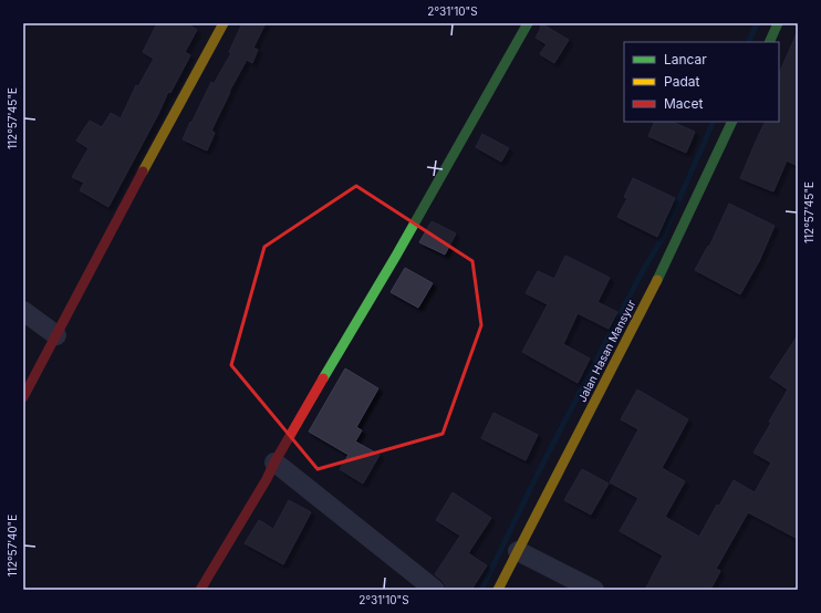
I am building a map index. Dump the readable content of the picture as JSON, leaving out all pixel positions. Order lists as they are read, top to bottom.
{
  "streets": {
    "street": ["Jalan Hasan Mansyur"]
  },
  "legend": ["Lancar", "Padat", "Macet"],
  "coordinates": ["2°31'10\"S", "112°57'45\"E", "112°57'40\"E"]
}
